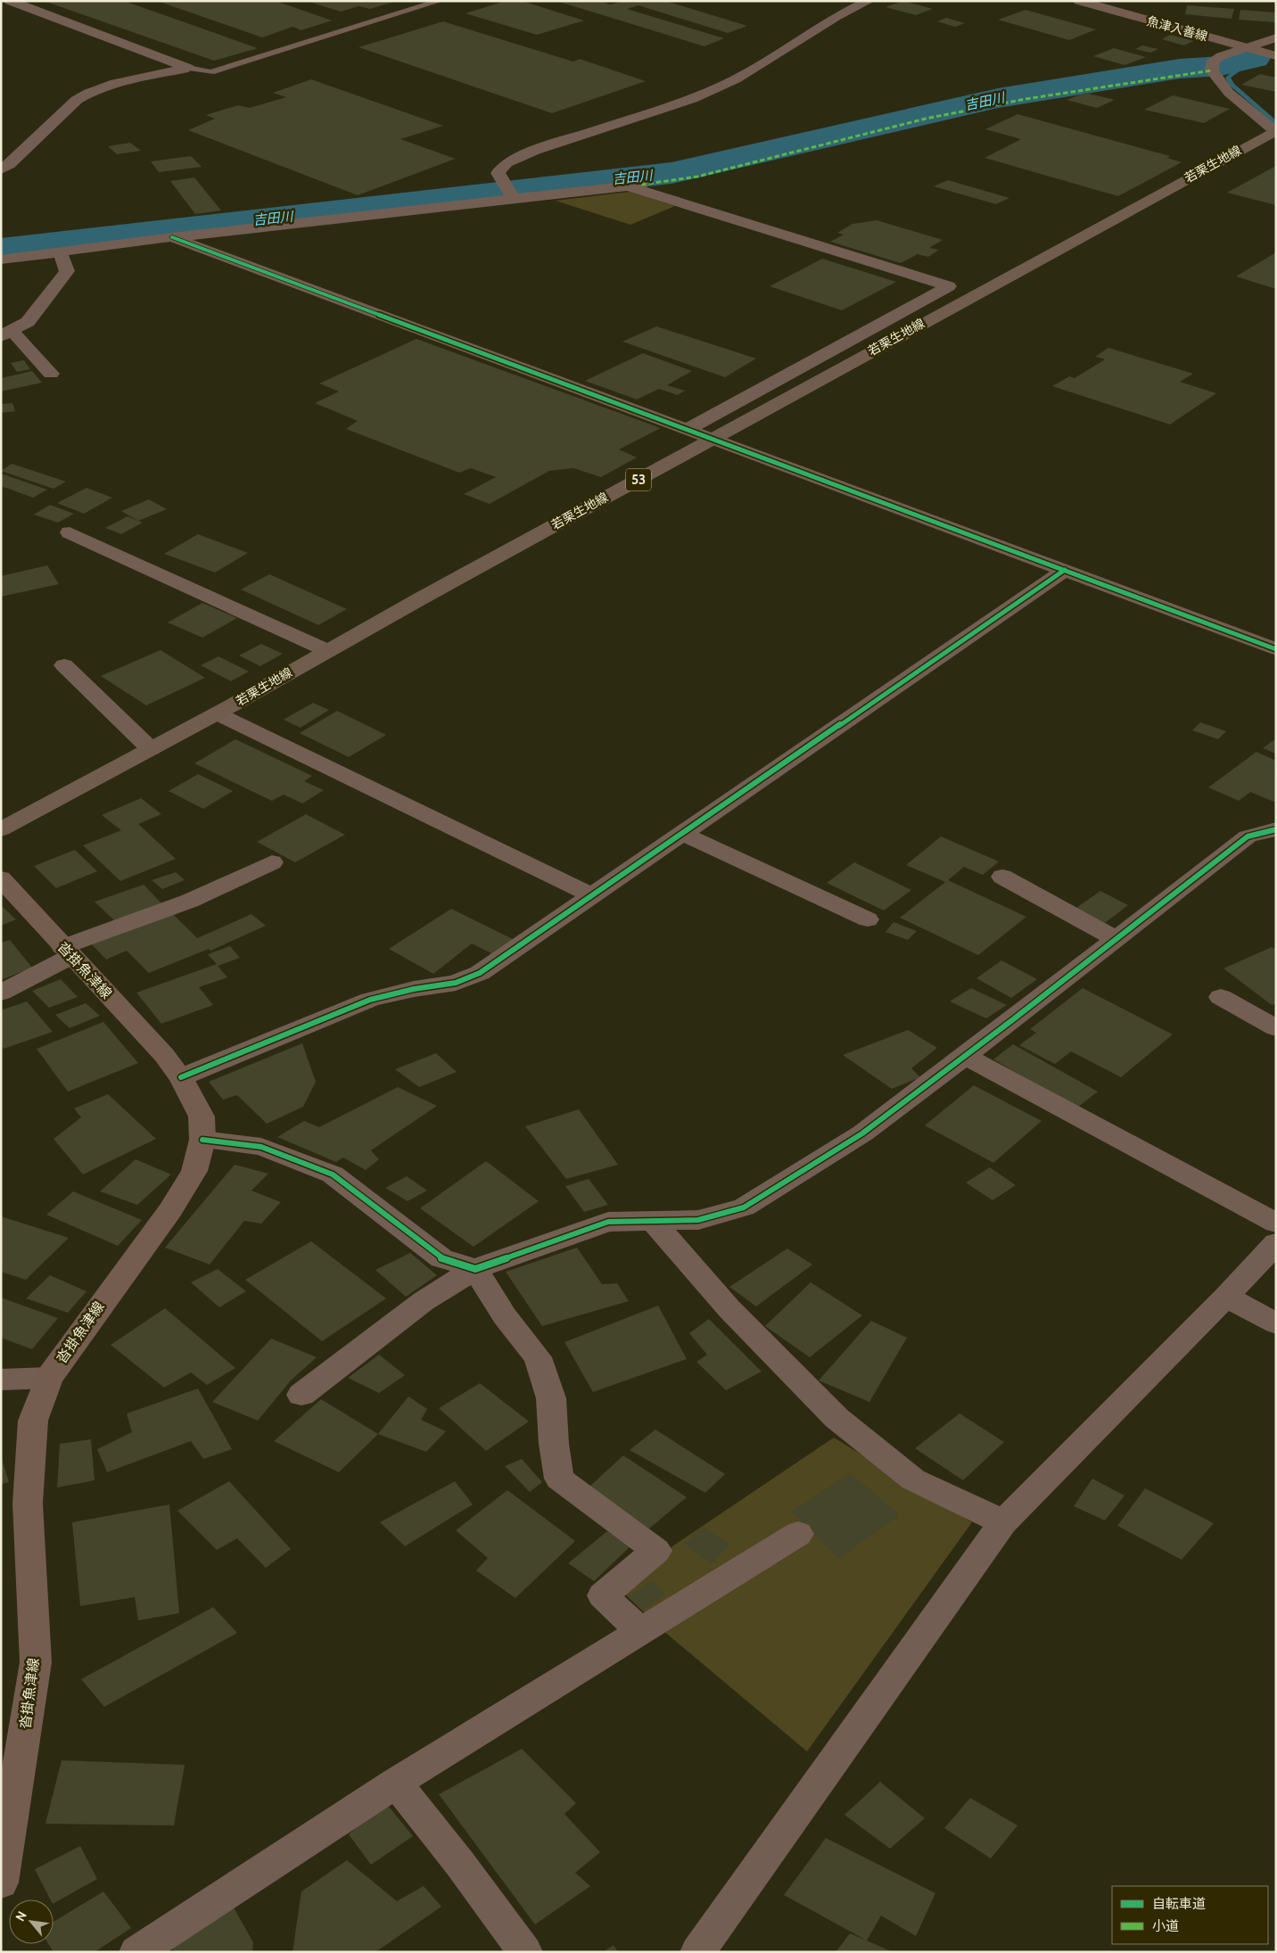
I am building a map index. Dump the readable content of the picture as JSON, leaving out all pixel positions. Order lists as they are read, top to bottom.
{
  "streets": {
    "main road": [
      "魚津入善線",
      "若栗生地線",
      "53",
      "沓掛魚津線"
    ]
  },
  "water": ["吉田川"],
  "legend": ["自転車道", "小道"],
  "north": "top left"
}
